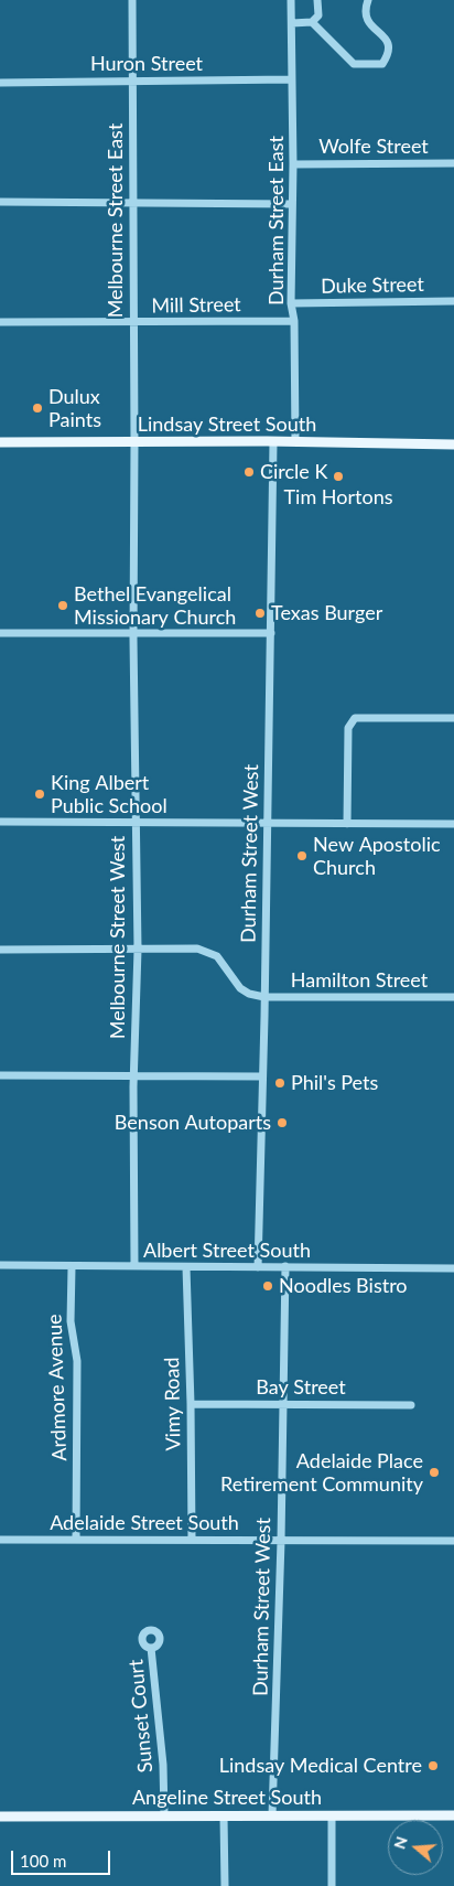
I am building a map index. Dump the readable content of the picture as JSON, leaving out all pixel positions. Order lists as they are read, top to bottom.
{
  "streets": {
    "main road": ["Lindsay Street South", "Angeline Street South"],
    "street": [
      "Huron Street",
      "Wolfe Street",
      "Melbourne Street East",
      "Durham Street East",
      "Duke Street",
      "Mill Street",
      "Durham Street West",
      "Melbourne Street West",
      "Hamilton Street",
      "Albert Street South",
      "Ardmore Avenue",
      "Bay Street",
      "Vimy Road",
      "Adelaide Street South",
      "Sunset Court"
    ]
  },
  "crossings": [
    ["Huron Street", "Melbourne Street East"],
    ["Huron Street", "Durham Street East"],
    ["Wolfe Street", "Durham Street East"],
    ["Melbourne Street East", "Mill Street"],
    ["Melbourne Street East", "Lindsay Street South"],
    ["Melbourne Street East", "Melbourne Street West"],
    ["Durham Street East", "Duke Street"],
    ["Durham Street East", "Mill Street"],
    ["Durham Street East", "Lindsay Street South"],
    ["Lindsay Street South", "Durham Street West"],
    ["Lindsay Street South", "Melbourne Street West"],
    ["Durham Street West", "Hamilton Street"],
    ["Durham Street West", "Albert Street South"],
    ["Durham Street West", "Bay Street"],
    ["Durham Street West", "Adelaide Street South"],
    ["Durham Street West", "Angeline Street South"],
    ["Melbourne Street West", "Albert Street South"],
    ["Albert Street South", "Ardmore Avenue"],
    ["Albert Street South", "Vimy Road"],
    ["Ardmore Avenue", "Adelaide Street South"],
    ["Bay Street", "Vimy Road"],
    ["Vimy Road", "Adelaide Street South"],
    ["Sunset Court", "Angeline Street South"]
  ],
  "places": [
    "Dulux Paints",
    "Circle K",
    "Tim Hortons",
    "Bethel Evangelical Missionary Church",
    "Texas Burger",
    "King Albert Public School",
    "New Apostolic Church",
    "Phil's Pets",
    "Benson Autoparts",
    "Noodles Bistro",
    "Adelaide Place Retirement Community",
    "Lindsay Medical Centre"
  ],
  "scale_bar": "100 m",
  "north": "left"
}
